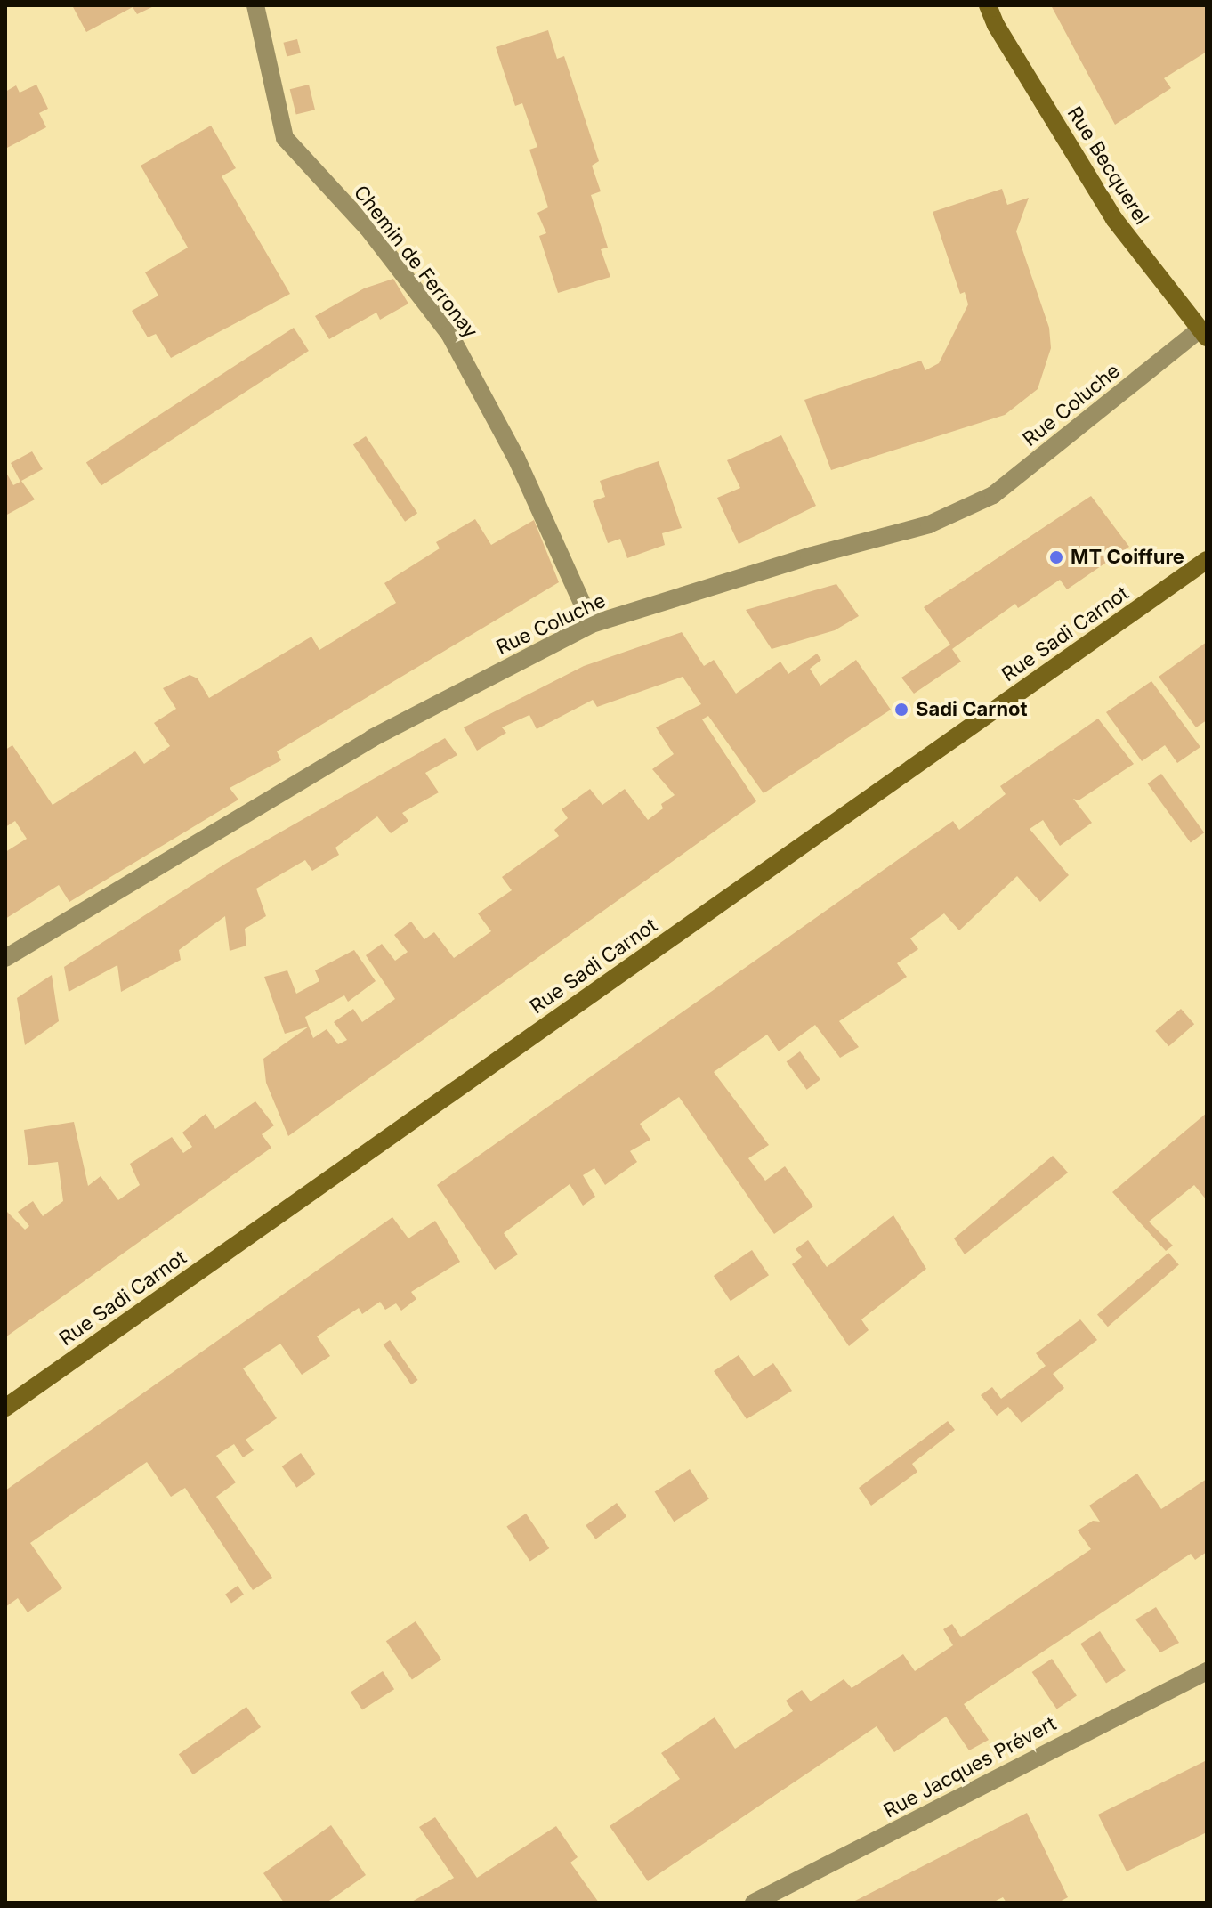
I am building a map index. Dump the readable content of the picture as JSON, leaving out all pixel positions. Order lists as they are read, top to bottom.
{
  "streets": {
    "main road": ["Rue Becquerel", "Rue Sadi Carnot"],
    "street": ["Chemin de Ferronay", "Rue Coluche", "Rue Jacques Prévert"]
  },
  "crossings": [
    ["Rue Becquerel", "Rue Coluche"],
    ["Chemin de Ferronay", "Rue Coluche"]
  ],
  "places": ["MT Coiffure", "Sadi Carnot"]
}
